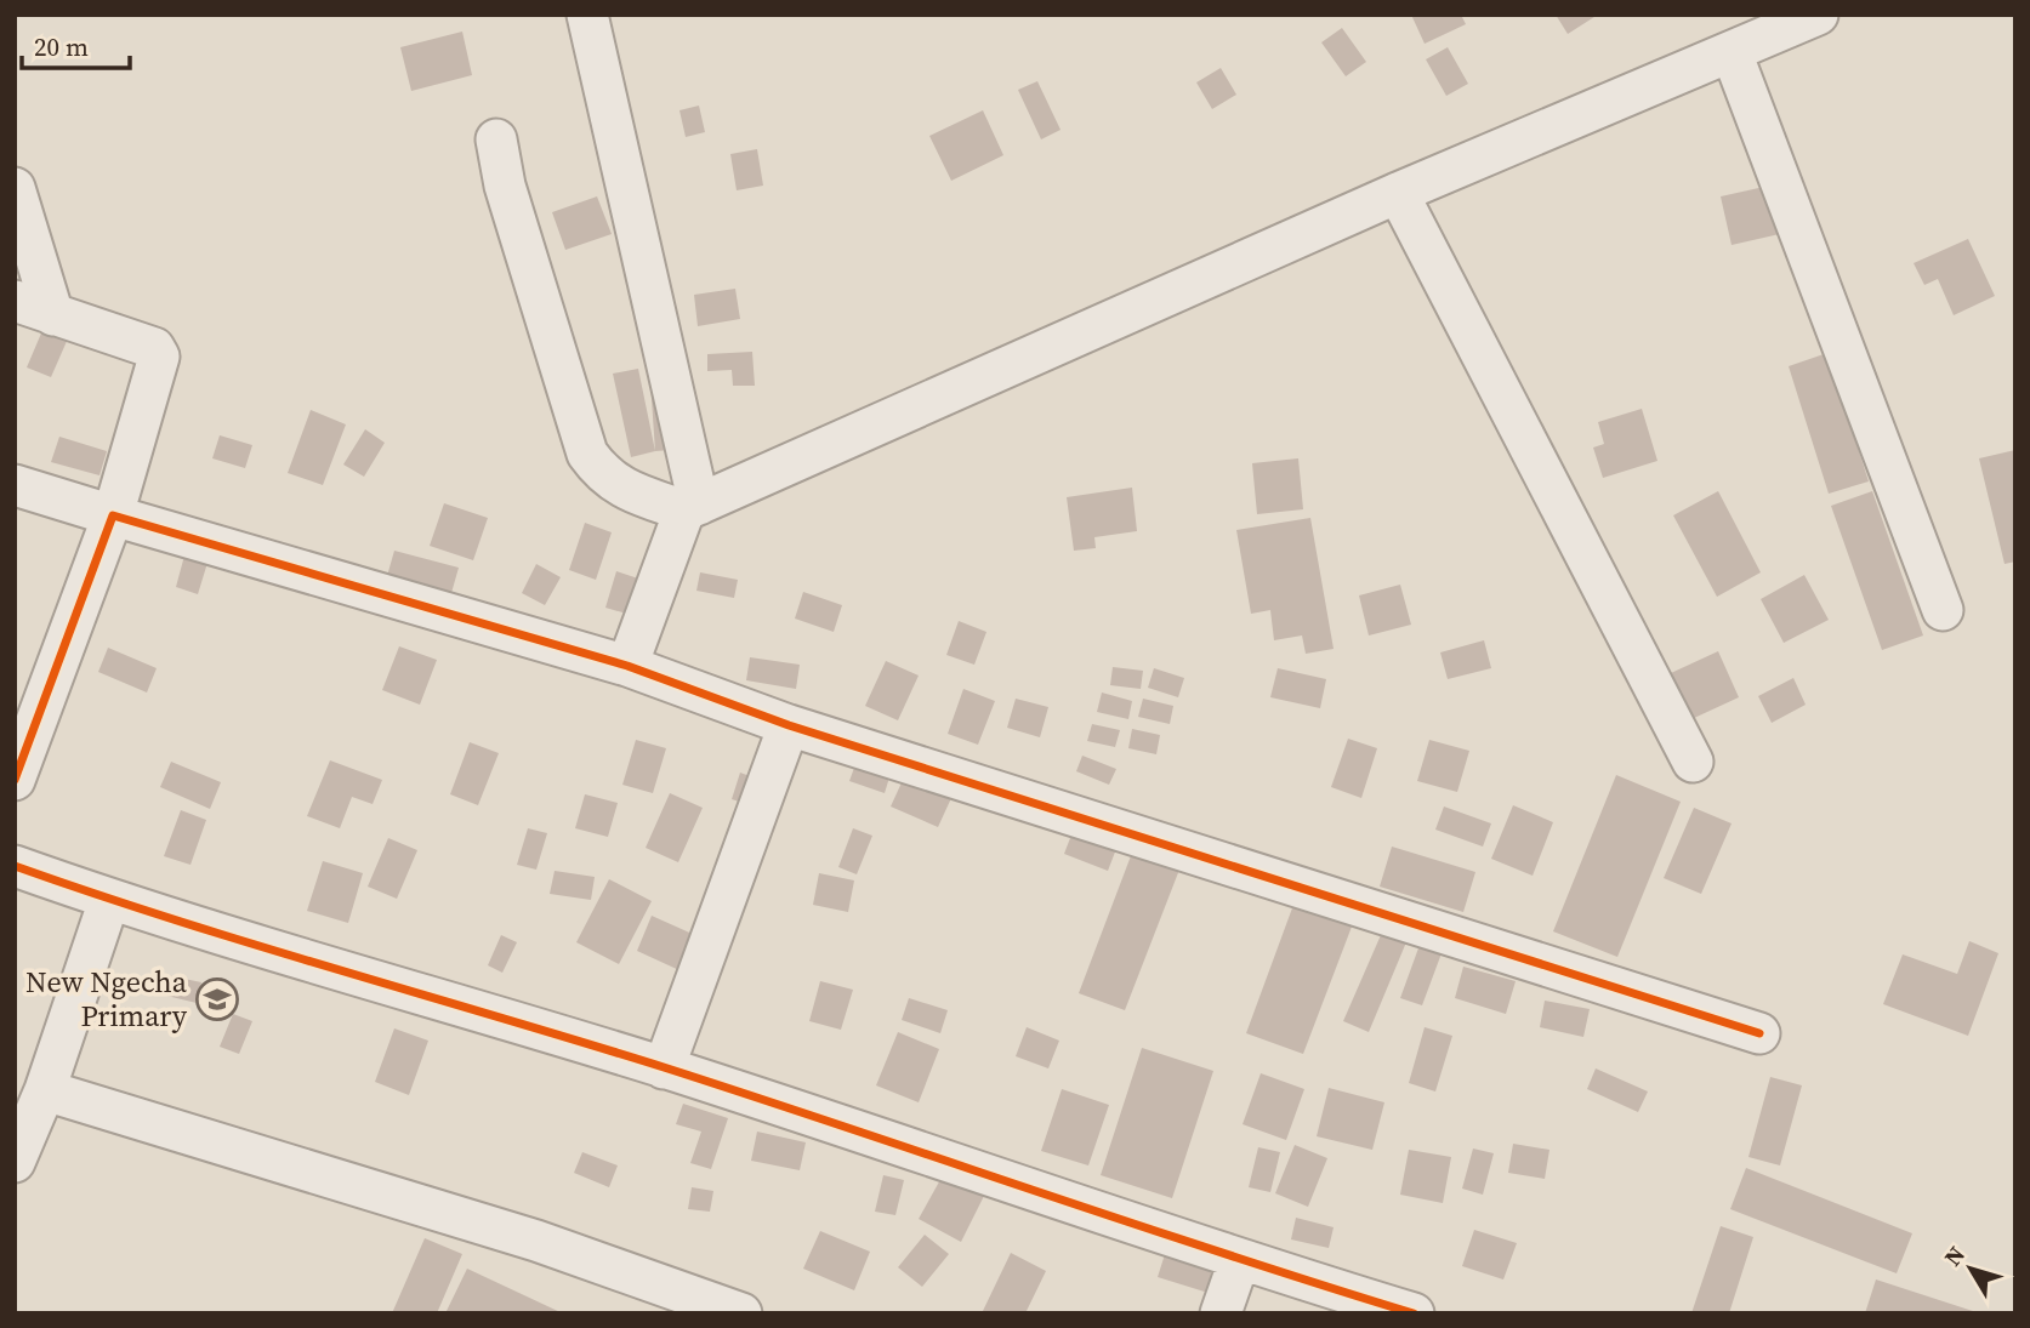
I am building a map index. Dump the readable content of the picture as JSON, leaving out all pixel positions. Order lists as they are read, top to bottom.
{
  "places": {
    "school or university": ["New Ngecha Primary"]
  },
  "scale_bar": "20 m",
  "north": "top left"
}
